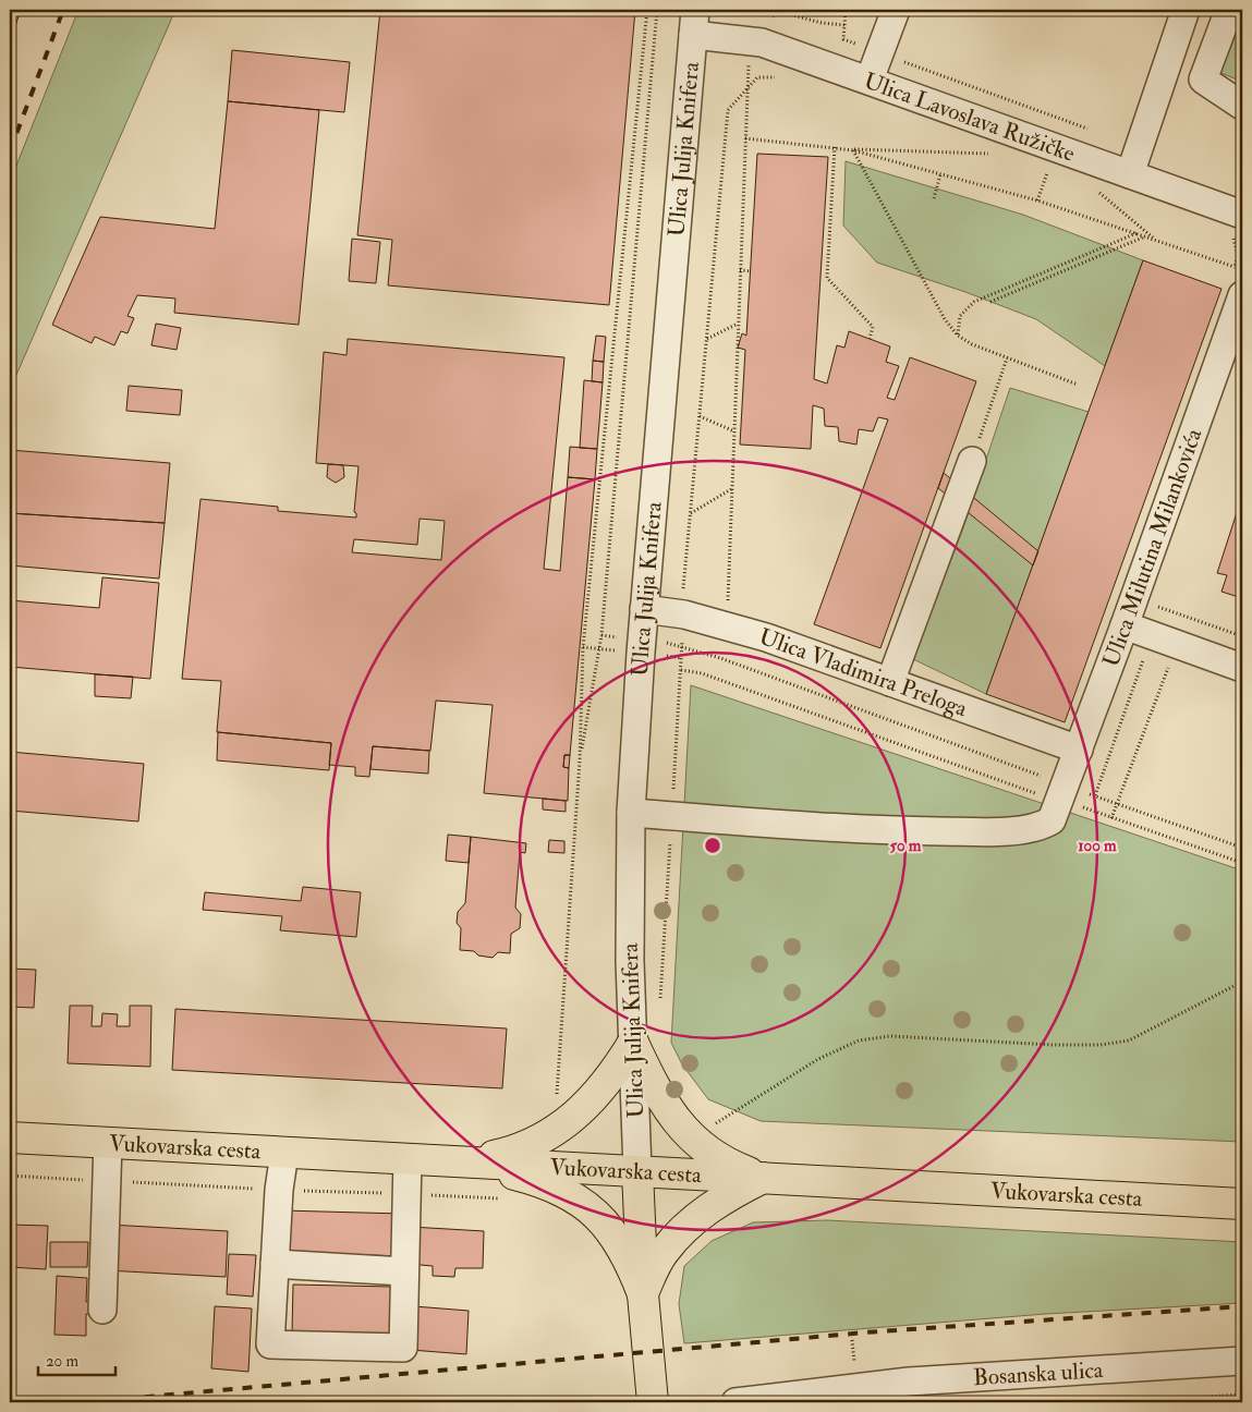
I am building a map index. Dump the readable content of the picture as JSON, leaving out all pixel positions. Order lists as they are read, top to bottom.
{
  "streets": {
    "main road": ["Vukovarska cesta"],
    "street": [
      "Ulica Lavoslava Ružičke",
      "Ulica Julija Knifera",
      "Ulica Milutina Milankovića",
      "Ulica Vladimira Preloga",
      "Bosanska ulica"
    ]
  },
  "crossings": [
    ["Ulica Lavoslava Ružičke", "Ulica Julija Knifera"],
    ["Ulica Julija Knifera", "Ulica Vladimira Preloga"],
    ["Ulica Julija Knifera", "Vukovarska cesta"],
    ["Ulica Milutina Milankovića", "Ulica Vladimira Preloga"]
  ],
  "scale_bar": "20 m",
  "rings": ["50 m", "100 m"]
}
